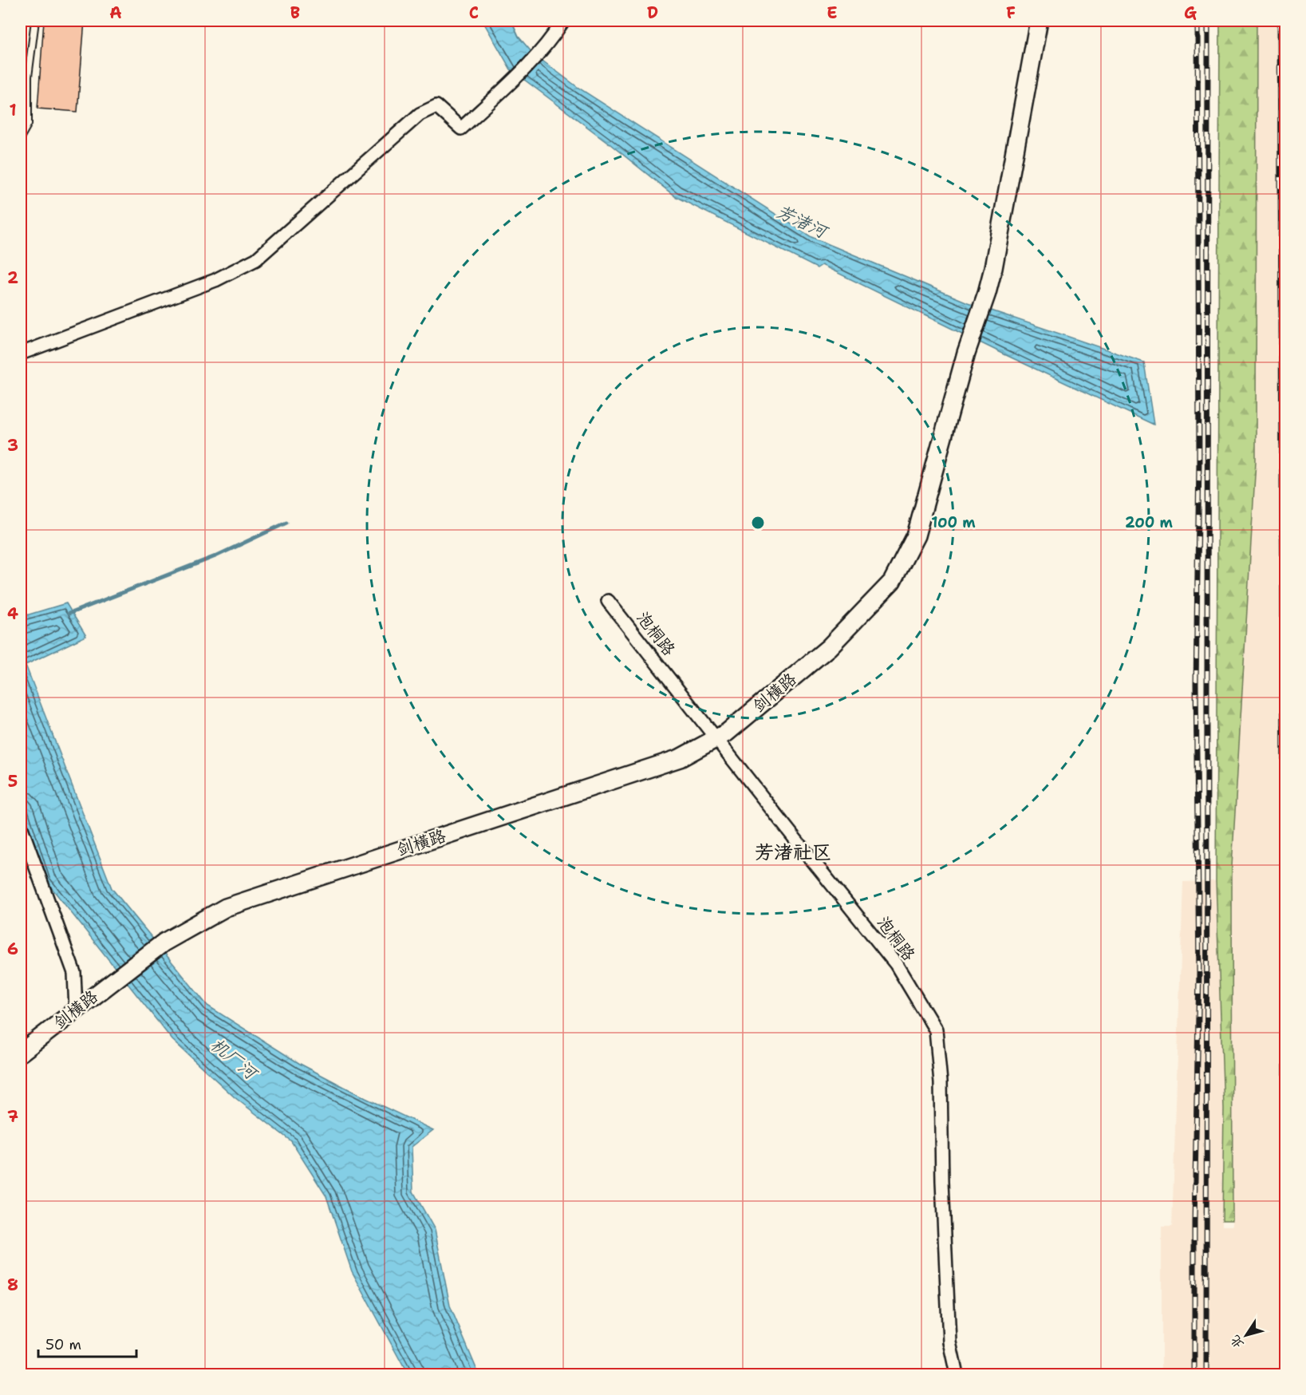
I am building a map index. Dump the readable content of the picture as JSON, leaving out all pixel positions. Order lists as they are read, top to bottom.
{
  "streets": {
    "street": ["泡桐路", "剑横路"]
  },
  "crossings": [
    ["泡桐路", "剑横路"]
  ],
  "districts": ["芳渚社区"],
  "water": ["芳渚河", "机厂河"],
  "scale_bar": "50 m",
  "north": "bottom left",
  "grid": {
    "columns": [
      "A",
      "B",
      "C",
      "D",
      "E",
      "F",
      "G"
    ],
    "rows": [
      "1",
      "2",
      "3",
      "4",
      "5",
      "6",
      "7",
      "8"
    ]
  },
  "rings": ["100 m", "200 m"]
}
